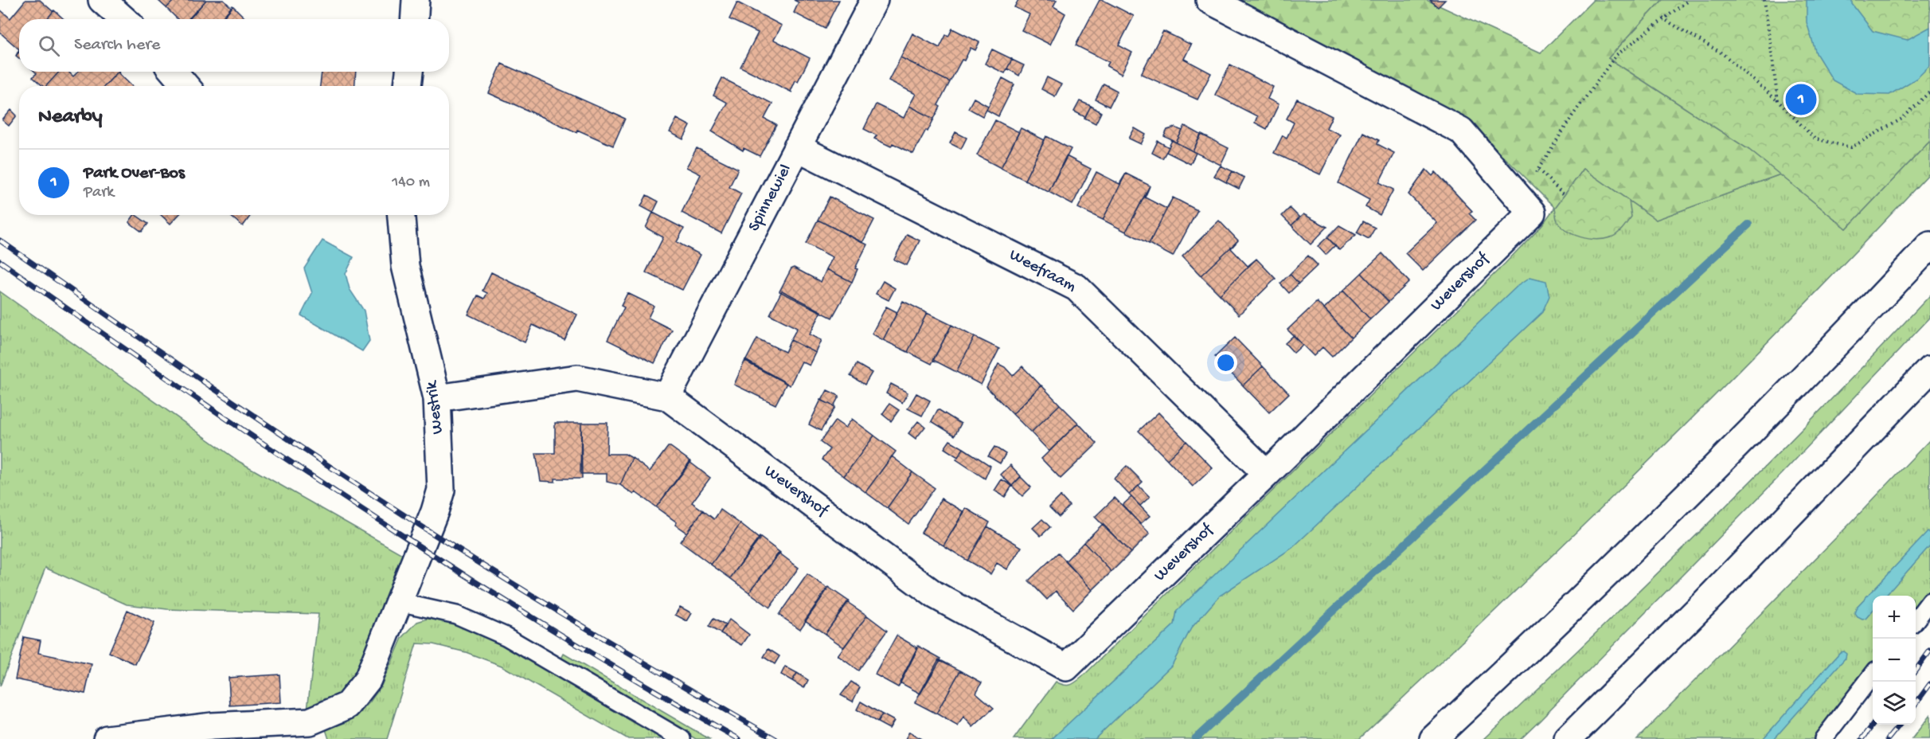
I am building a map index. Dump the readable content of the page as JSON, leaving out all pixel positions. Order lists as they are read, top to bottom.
{
  "streets": {
    "main road": [
      "Spinnewiel",
      "Weefraam",
      "Wevershof",
      "Westrik"
    ]
  },
  "crossings": [
    ["Spinnewiel", "Weefraam"],
    ["Spinnewiel", "Wevershof"],
    ["Weefraam", "Wevershof"],
    ["Wevershof", "Westrik"]
  ],
  "page": {
    "search": "Search here",
    "pins": "1",
    "heading": "Nearby",
    "list": [
      {
        "mark": "1",
        "name": "Park Over-Bos",
        "note": "Park",
        "value": "140 m"
      }
    ],
    "map_buttons": ["+", "−"]
  }
}
